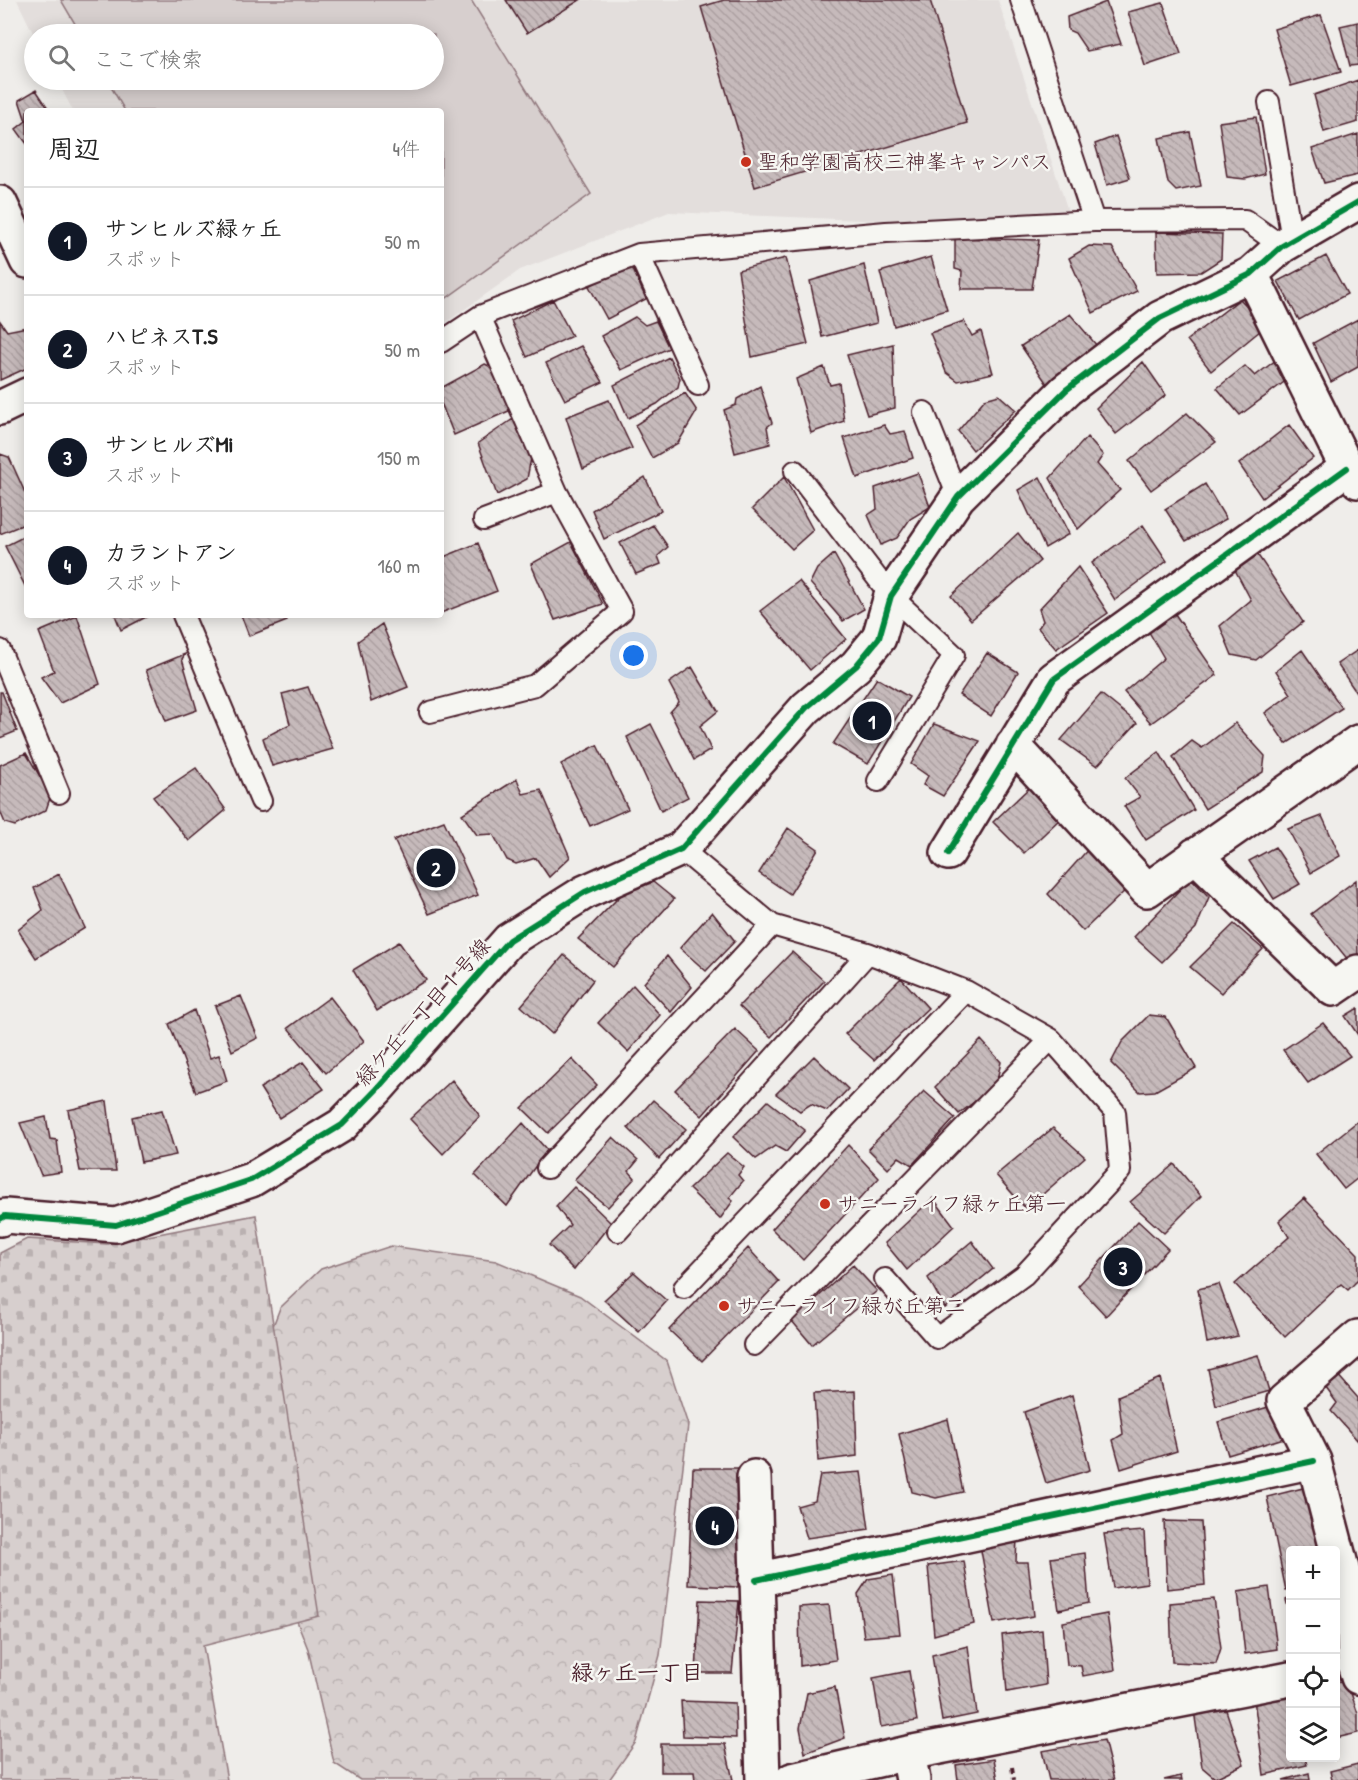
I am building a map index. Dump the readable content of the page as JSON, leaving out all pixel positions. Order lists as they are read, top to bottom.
{
  "streets": {
    "street": ["緑ケ丘一丁目１号線"]
  },
  "districts": ["緑ヶ丘一丁目"],
  "places": ["聖和学園高校三神峯キャンパス", "サニーライフ緑ヶ丘第一", "サニーライフ緑が丘第二"],
  "page": {
    "search": "ここで検索",
    "heading": ["周辺", "4件"],
    "list": [
      {
        "mark": "1",
        "name": "サンヒルズ緑ヶ丘",
        "note": "スポット",
        "value": "50 m"
      },
      {
        "mark": "2",
        "name": "ハピネスT.S",
        "note": "スポット",
        "value": "50 m"
      },
      {
        "mark": "3",
        "name": "サンヒルズMi",
        "note": "スポット",
        "value": "150 m"
      },
      {
        "mark": "4",
        "name": "カラントアン",
        "note": "スポット",
        "value": "160 m"
      }
    ],
    "pins": [
      "1",
      "2",
      "3",
      "4"
    ],
    "map_buttons": ["+", "−"]
  }
}
